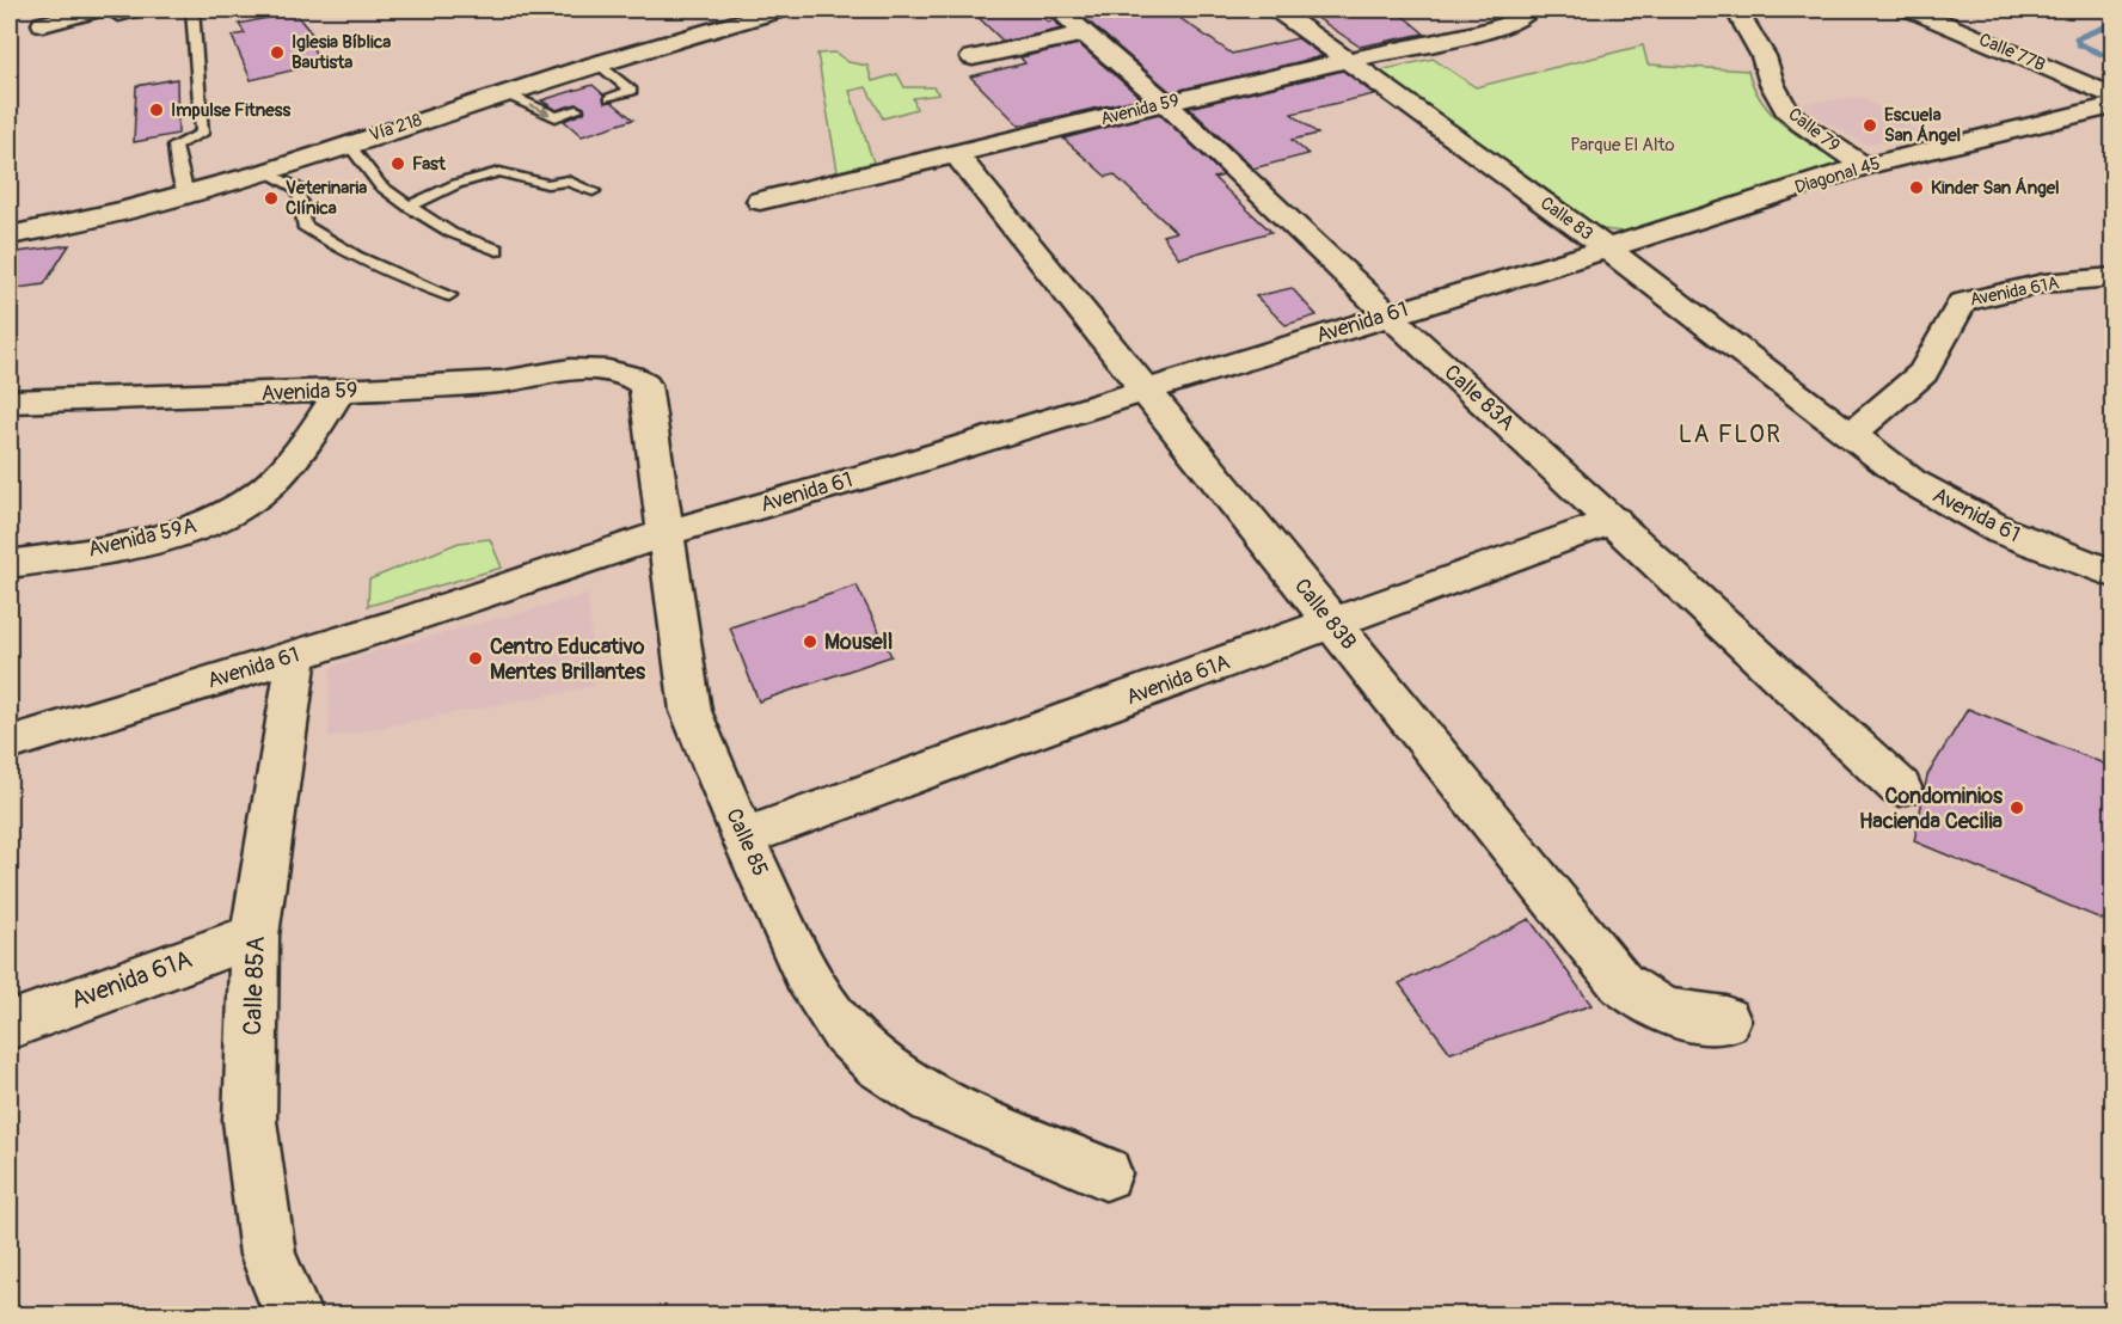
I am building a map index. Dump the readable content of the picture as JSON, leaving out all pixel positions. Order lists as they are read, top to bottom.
{
  "streets": {
    "street": [
      "Calle 77B",
      "Avenida 59",
      "Vía 218",
      "Calle 79",
      "Diagonal 45",
      "Calle 83",
      "Avenida 61A",
      "Avenida 61",
      "Calle 83A",
      "Avenida 59A",
      "Calle 83B",
      "Calle 85",
      "Calle 85A"
    ]
  },
  "crossings": [
    ["Avenida 59", "Calle 83"],
    ["Avenida 59", "Calle 83A"],
    ["Avenida 59", "Avenida 59A"],
    ["Avenida 59", "Calle 83B"],
    ["Avenida 59", "Calle 85"],
    ["Calle 79", "Diagonal 45"],
    ["Diagonal 45", "Calle 83"],
    ["Diagonal 45", "Avenida 61"],
    ["Calle 83", "Avenida 61A"],
    ["Calle 83", "Avenida 61"],
    ["Avenida 61A", "Avenida 61"],
    ["Avenida 61A", "Calle 83A"],
    ["Avenida 61A", "Calle 83B"],
    ["Avenida 61A", "Calle 85"],
    ["Avenida 61A", "Calle 85A"],
    ["Avenida 61", "Calle 83A"],
    ["Avenida 61", "Calle 83B"],
    ["Avenida 61", "Calle 85"],
    ["Avenida 61", "Calle 85A"]
  ],
  "districts": ["LA FLOR"],
  "parks": ["Parque El Alto"],
  "places": [
    "Iglesia Bíblica Bautista",
    "Impulse Fitness",
    "Escuela San Ángel",
    "Fast",
    "Kinder San Ángel",
    "Veterinaria Clínica",
    "Mousell",
    "Centro Educativo Mentes Brillantes",
    "Condominios Hacienda Cecilia"
  ]
}
